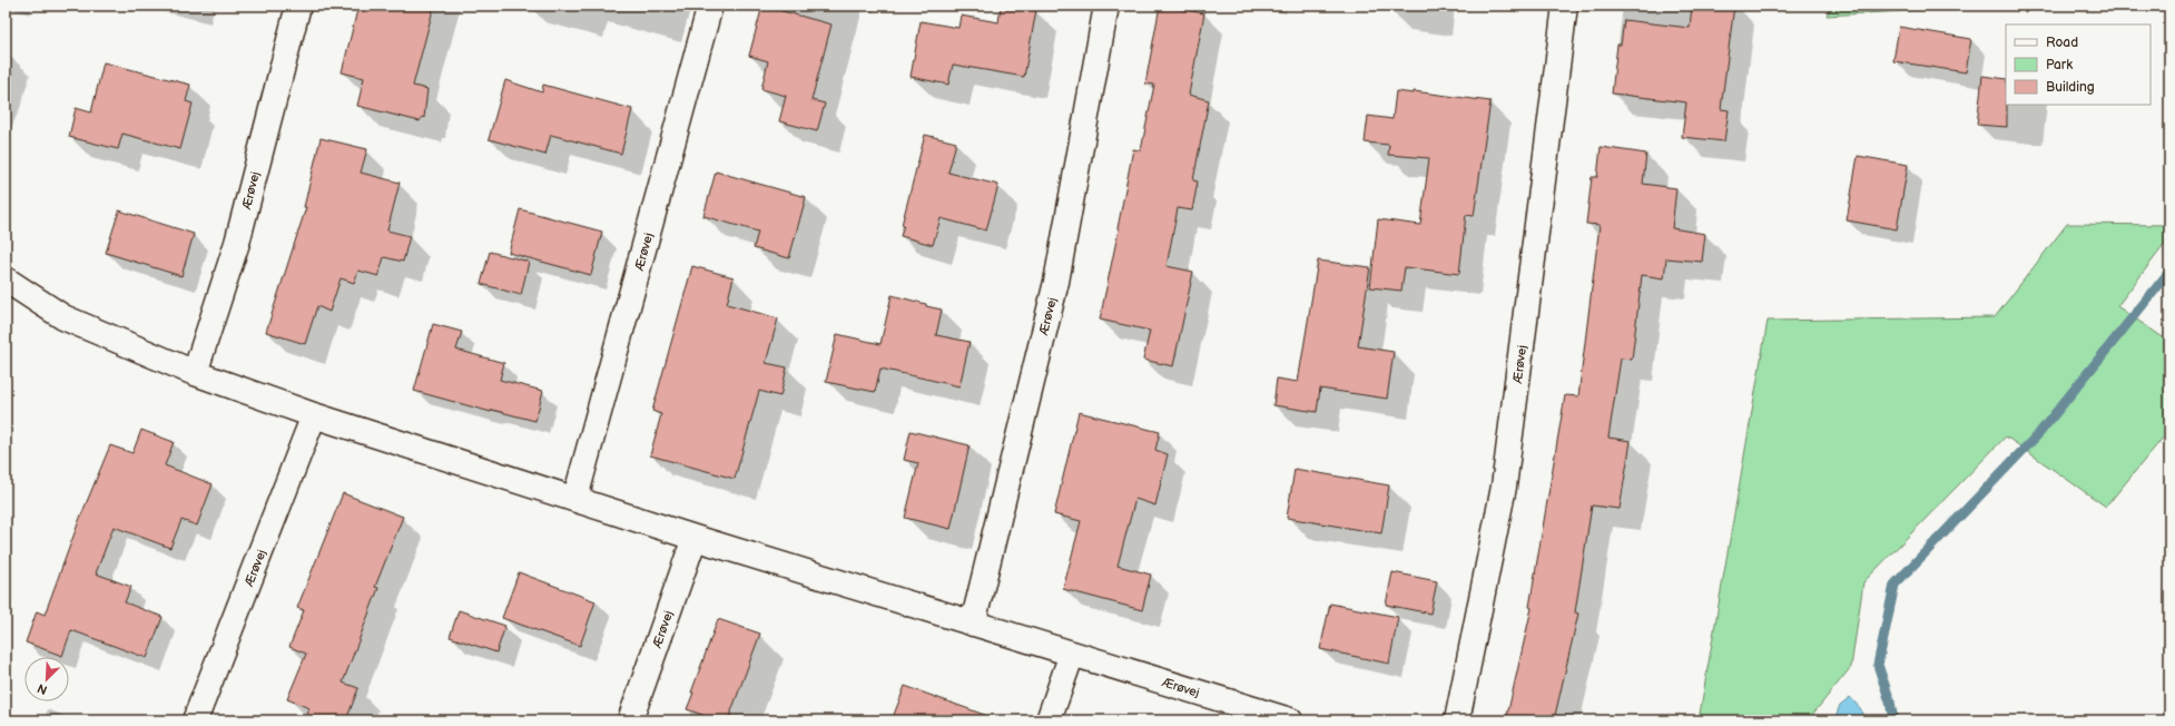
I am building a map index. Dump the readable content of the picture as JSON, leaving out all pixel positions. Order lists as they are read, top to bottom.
{
  "streets": {
    "street": ["Ærøvej"]
  },
  "legend": ["Road", "Park", "Building"],
  "north": "bottom left"
}
